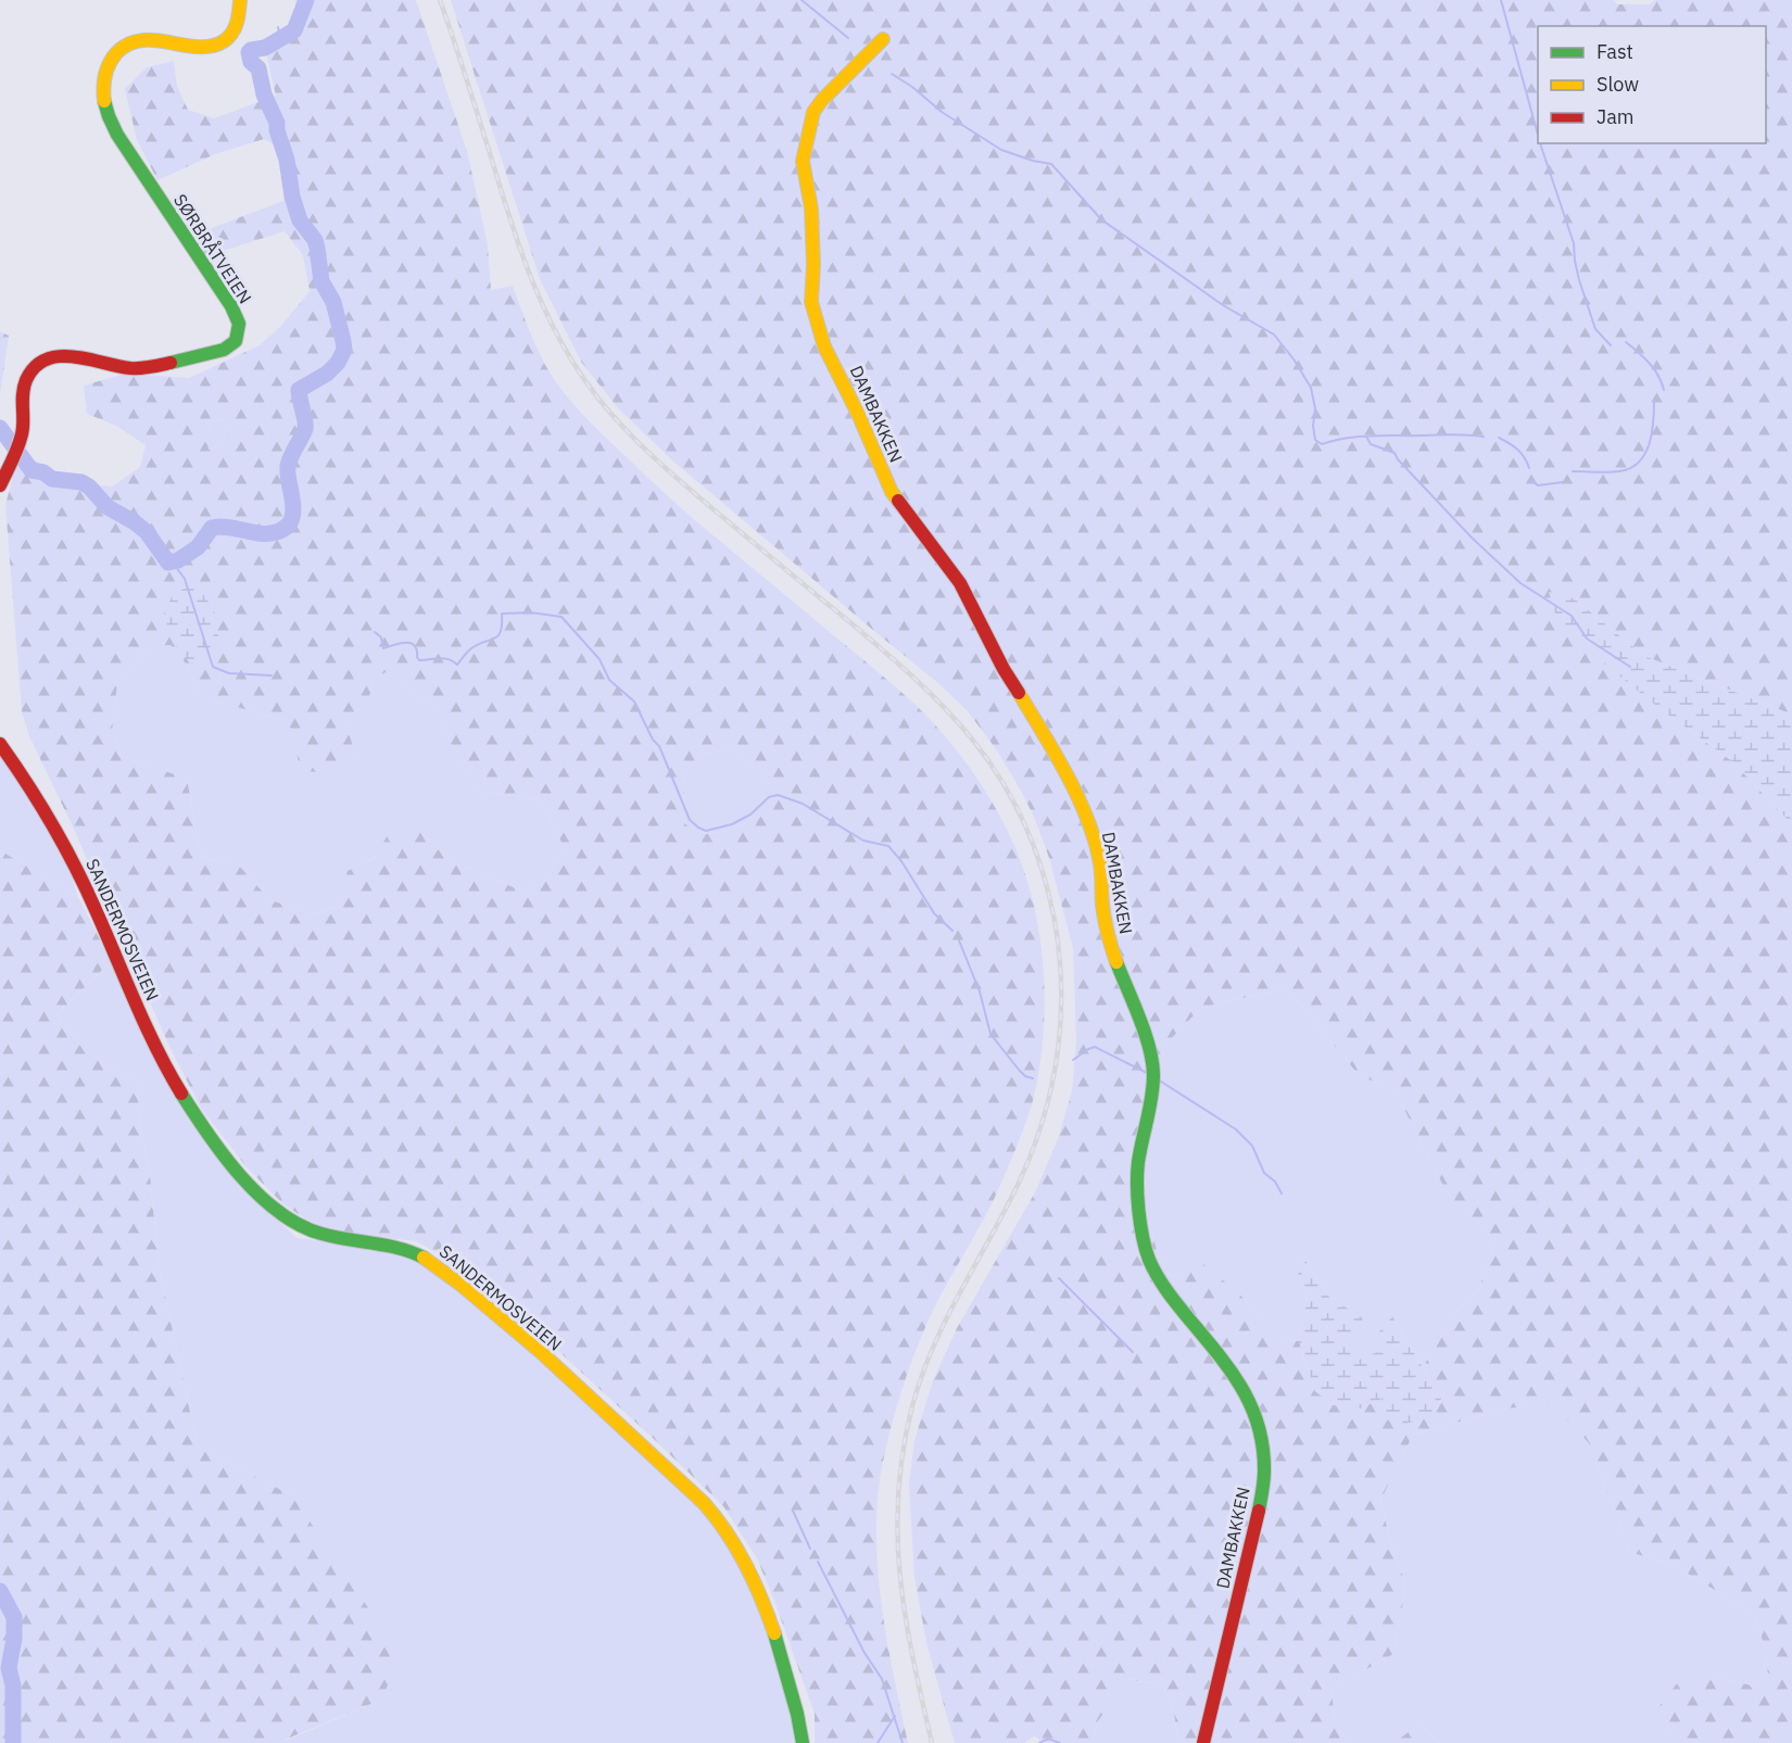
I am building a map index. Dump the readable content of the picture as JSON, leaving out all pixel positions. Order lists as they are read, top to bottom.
{
  "streets": {
    "street": ["SØRBRÅTVEIEN", "DAMBAKKEN", "SANDERMOSVEIEN"]
  },
  "legend": ["Fast", "Slow", "Jam"]
}
